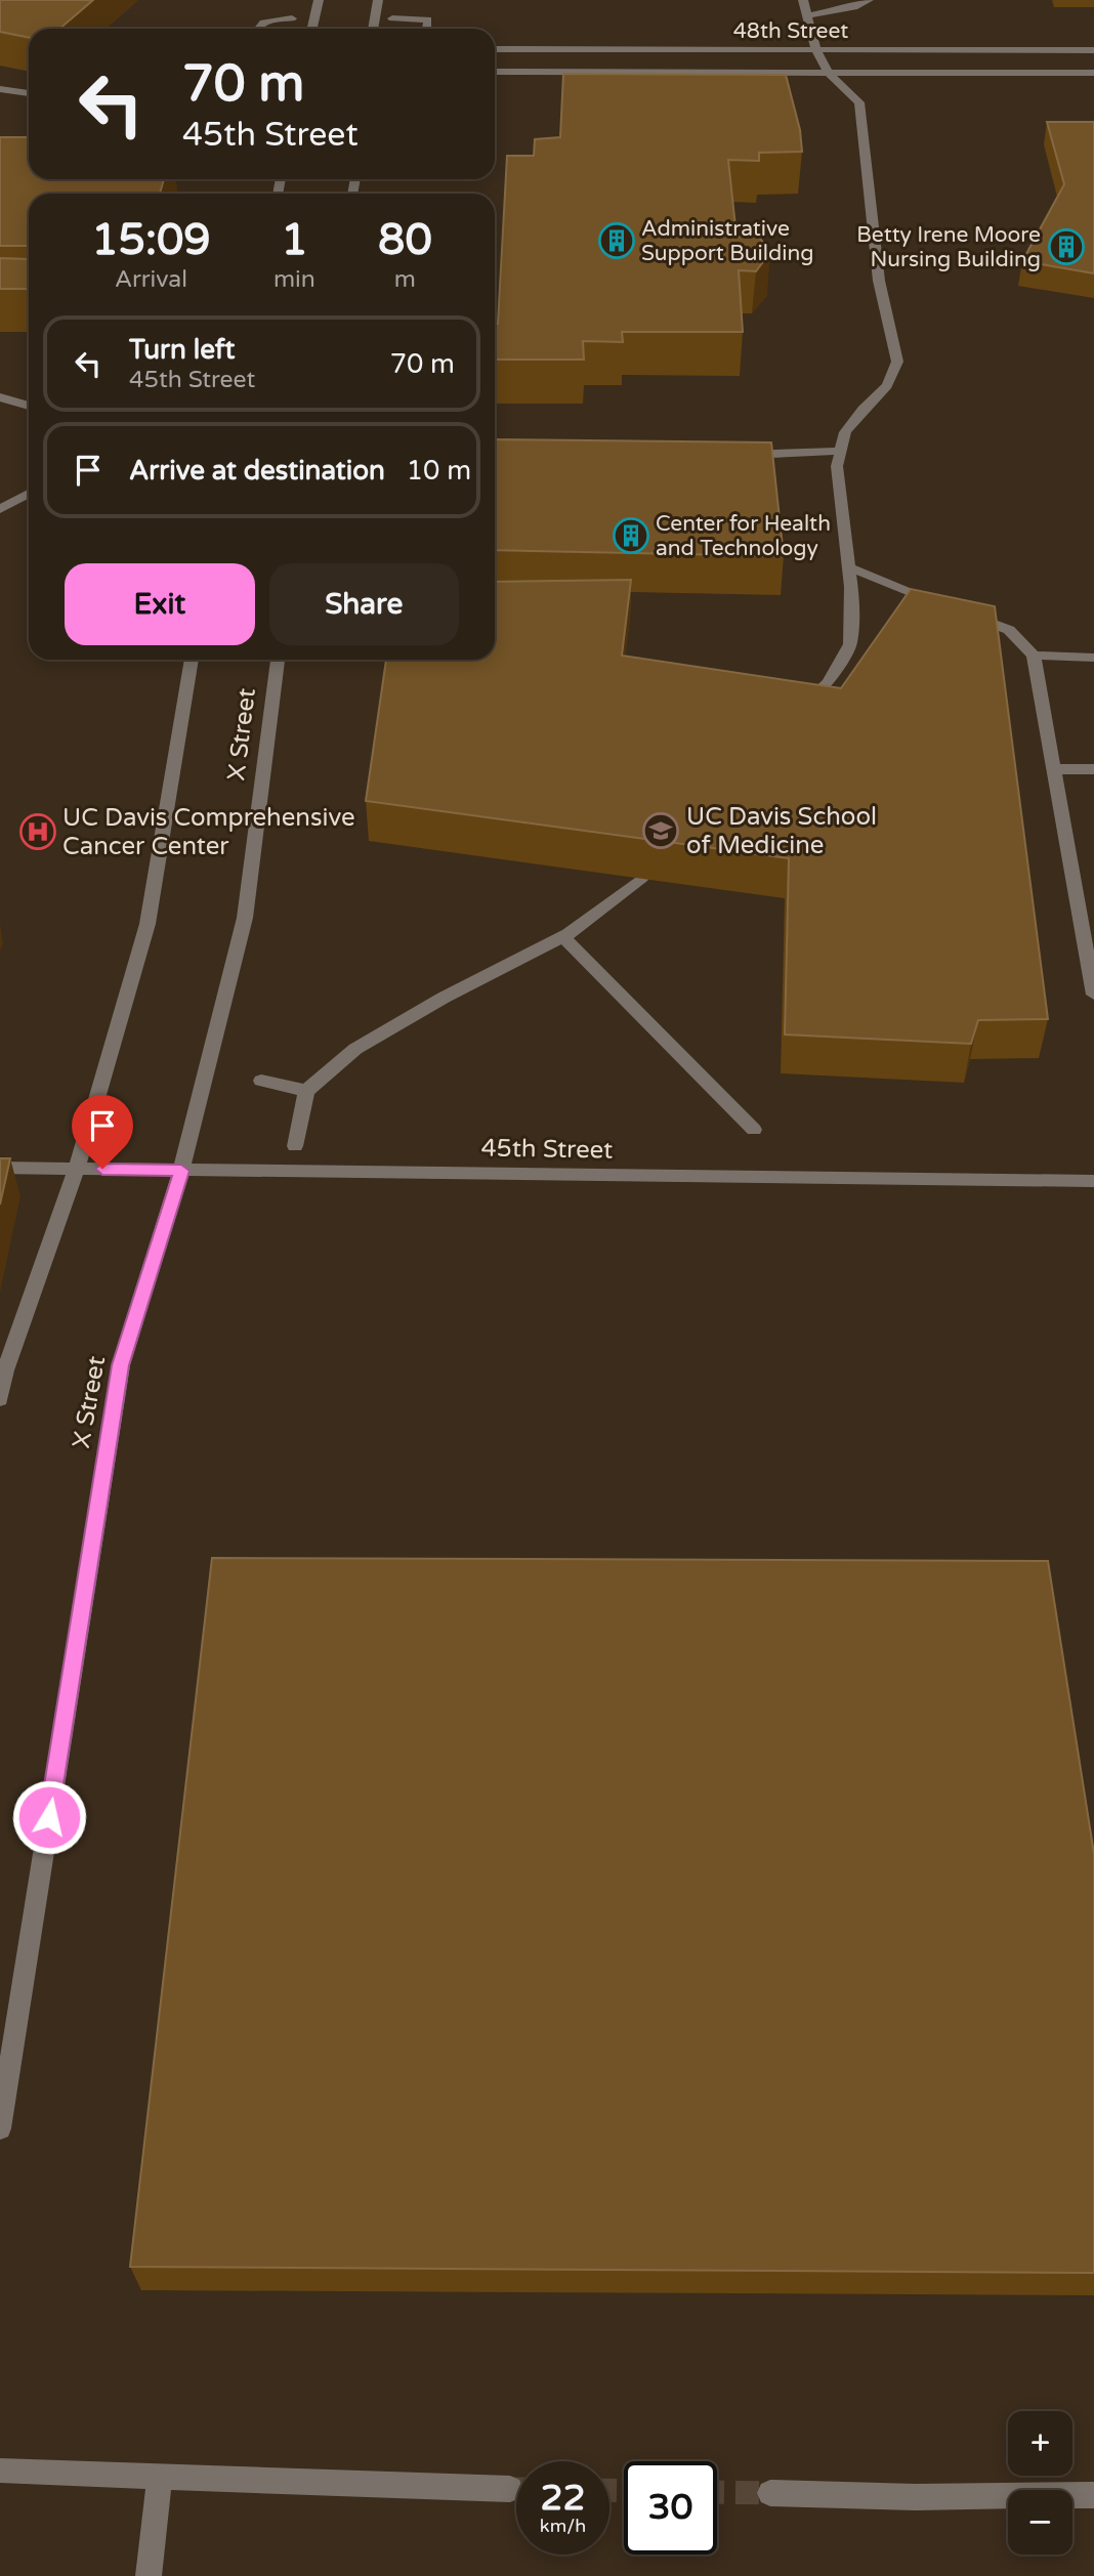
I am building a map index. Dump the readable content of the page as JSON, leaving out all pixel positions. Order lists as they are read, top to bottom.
{
  "streets": {
    "street": ["48th Street", "X Street", "45th Street"]
  },
  "crossings": [
    ["X Street", "45th Street"]
  ],
  "places": {
    "building": ["Administrative Support Building", "Betty Irene Moore Nursing Building", "Center for Health and Technology"],
    "school or university": ["UC Davis School of Medicine"],
    "hospital": ["UC Davis Comprehensive Cancer Center"]
  },
  "page": {
    "turn": ["70 m", "45th Street"],
    "eta": [
      "15:09",
      "Arrival",
      "1",
      "min",
      "80",
      "m"
    ],
    "list": [
      {
        "name": "Turn left",
        "note": "45th Street",
        "value": "70 m"
      },
      {
        "name": "Arrive at destination",
        "value": "10 m"
      }
    ],
    "buttons": ["Exit", "Share"],
    "map_buttons": ["+", "−"],
    "speed": "22 km/h",
    "limit": "30"
  }
}
